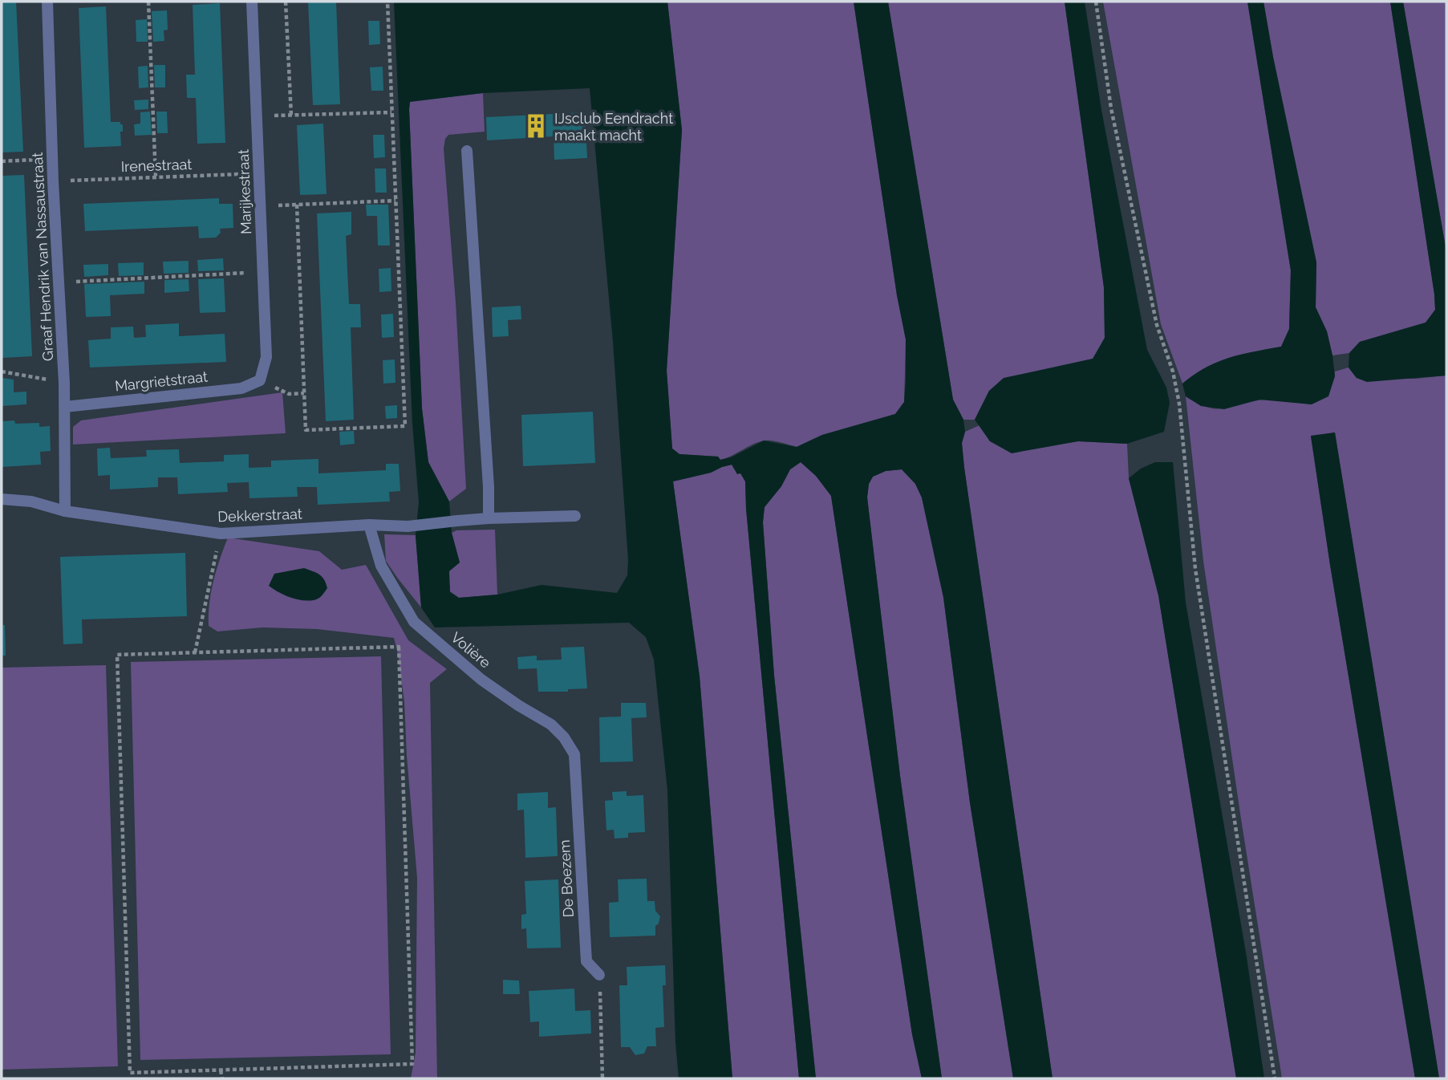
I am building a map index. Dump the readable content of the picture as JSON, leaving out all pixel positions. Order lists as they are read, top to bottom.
{
  "streets": {
    "street": [
      "Marijkestraat",
      "Graaf Hendrik van Nassaustraat",
      "Margrietstraat",
      "Dekkerstraat",
      "Volière",
      "De Boezem"
    ],
    "path": ["Irenestraat"]
  },
  "crossings": [
    ["Irenestraat", "Marijkestraat"],
    ["Irenestraat", "Graaf Hendrik van Nassaustraat"],
    ["Marijkestraat", "Margrietstraat"],
    ["Graaf Hendrik van Nassaustraat", "Margrietstraat"],
    ["Graaf Hendrik van Nassaustraat", "Dekkerstraat"],
    ["Dekkerstraat", "Volière"],
    ["Volière", "De Boezem"]
  ],
  "places": {
    "building": ["IJsclub Eendracht maakt macht"]
  }
}
